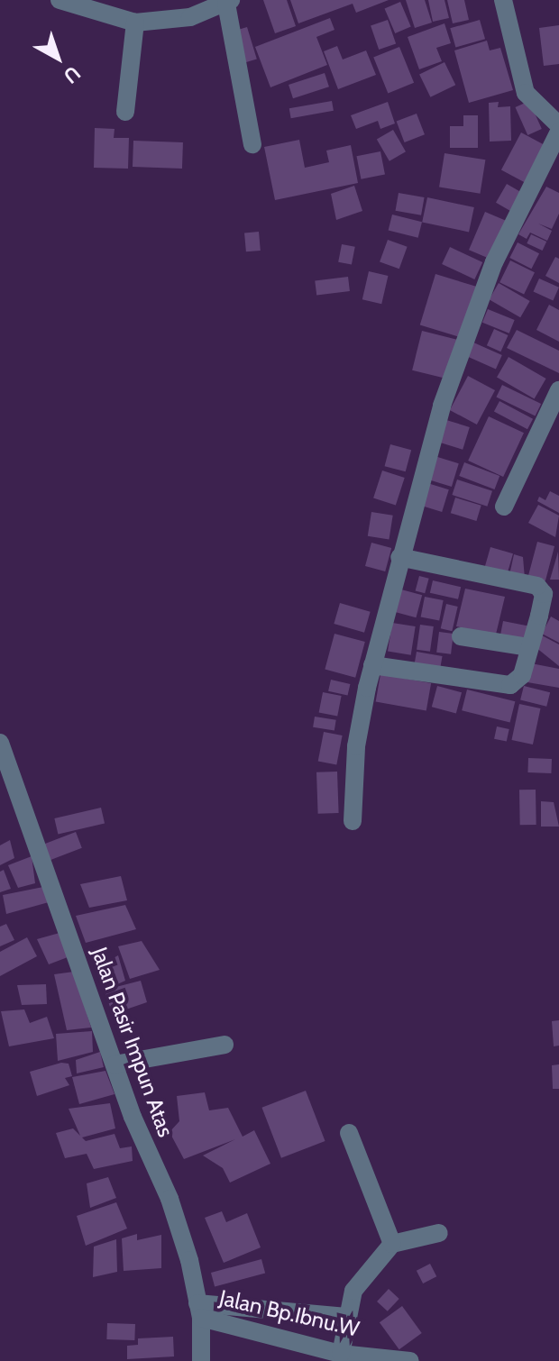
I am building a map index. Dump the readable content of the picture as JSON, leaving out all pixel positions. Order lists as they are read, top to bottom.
{
  "streets": {
    "street": ["Jalan Pasir Impun Atas", "Jalan Bp.Ibnu.W"]
  },
  "crossings": [
    ["Jalan Pasir Impun Atas", "Jalan Bp.Ibnu.W"]
  ],
  "north": "bottom right"
}
